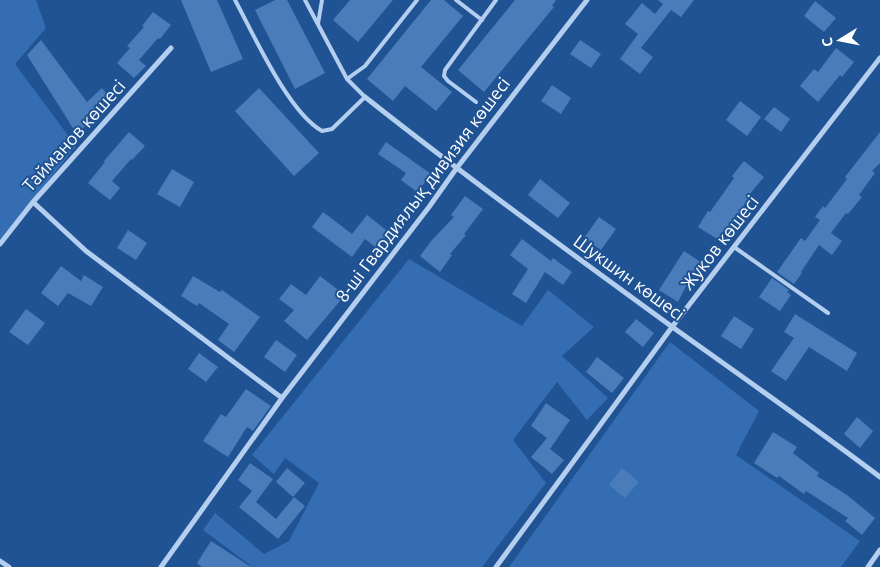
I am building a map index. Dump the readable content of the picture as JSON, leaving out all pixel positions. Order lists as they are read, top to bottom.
{
  "streets": {
    "street": [
      "Тайманов көшесі",
      "8-ші Гвардиялық дивизия көшесі",
      "Жуков көшесі",
      "Шукшин көшесі"
    ]
  },
  "crossings": [
    ["8-ші Гвардиялық дивизия көшесі", "Шукшин көшесі"],
    ["Жуков көшесі", "Шукшин көшесі"]
  ],
  "north": "left"
}
